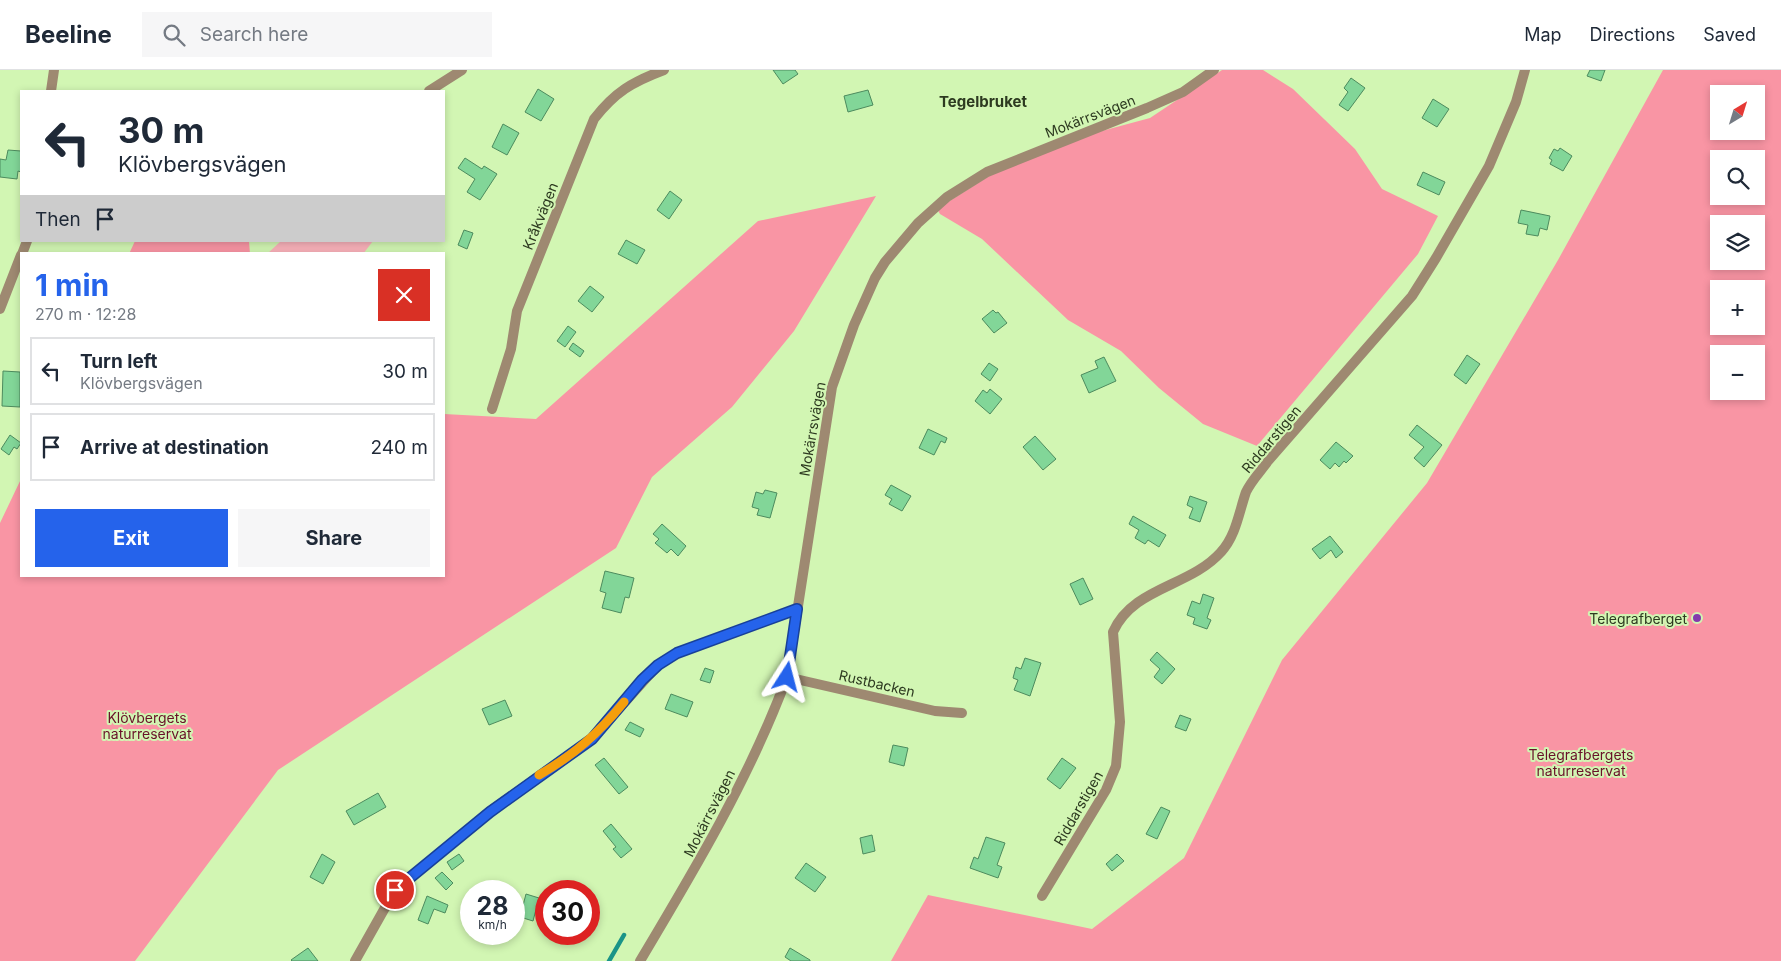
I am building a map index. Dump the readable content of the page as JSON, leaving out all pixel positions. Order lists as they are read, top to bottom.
{
  "streets": {
    "street": [
      "Mokärrsvägen",
      "Kråkvägen",
      "Riddarstigen",
      "Rustbacken"
    ]
  },
  "crossings": [
    ["Mokärrsvägen", "Rustbacken"]
  ],
  "districts": ["Tegelbruket"],
  "parks": ["Klövbergets naturreservat", "Telegrafbergets naturreservat"],
  "places": ["Telegrafberget"],
  "north": "top right",
  "page": {
    "header": "Beeline",
    "search": "Search here",
    "nav": ["Map", "Directions", "Saved"],
    "map_buttons": ["+", "−"],
    "turn": ["30 m", "Klövbergsvägen"],
    "then": "Then",
    "heading": ["1 min", "270 m · 12:28"],
    "list": [
      {
        "name": "Turn left",
        "note": "Klövbergsvägen",
        "value": "30 m"
      },
      {
        "name": "Arrive at destination",
        "value": "240 m"
      }
    ],
    "buttons": ["Exit", "Share"],
    "speed": "28 km/h",
    "limit": "30"
  }
}
